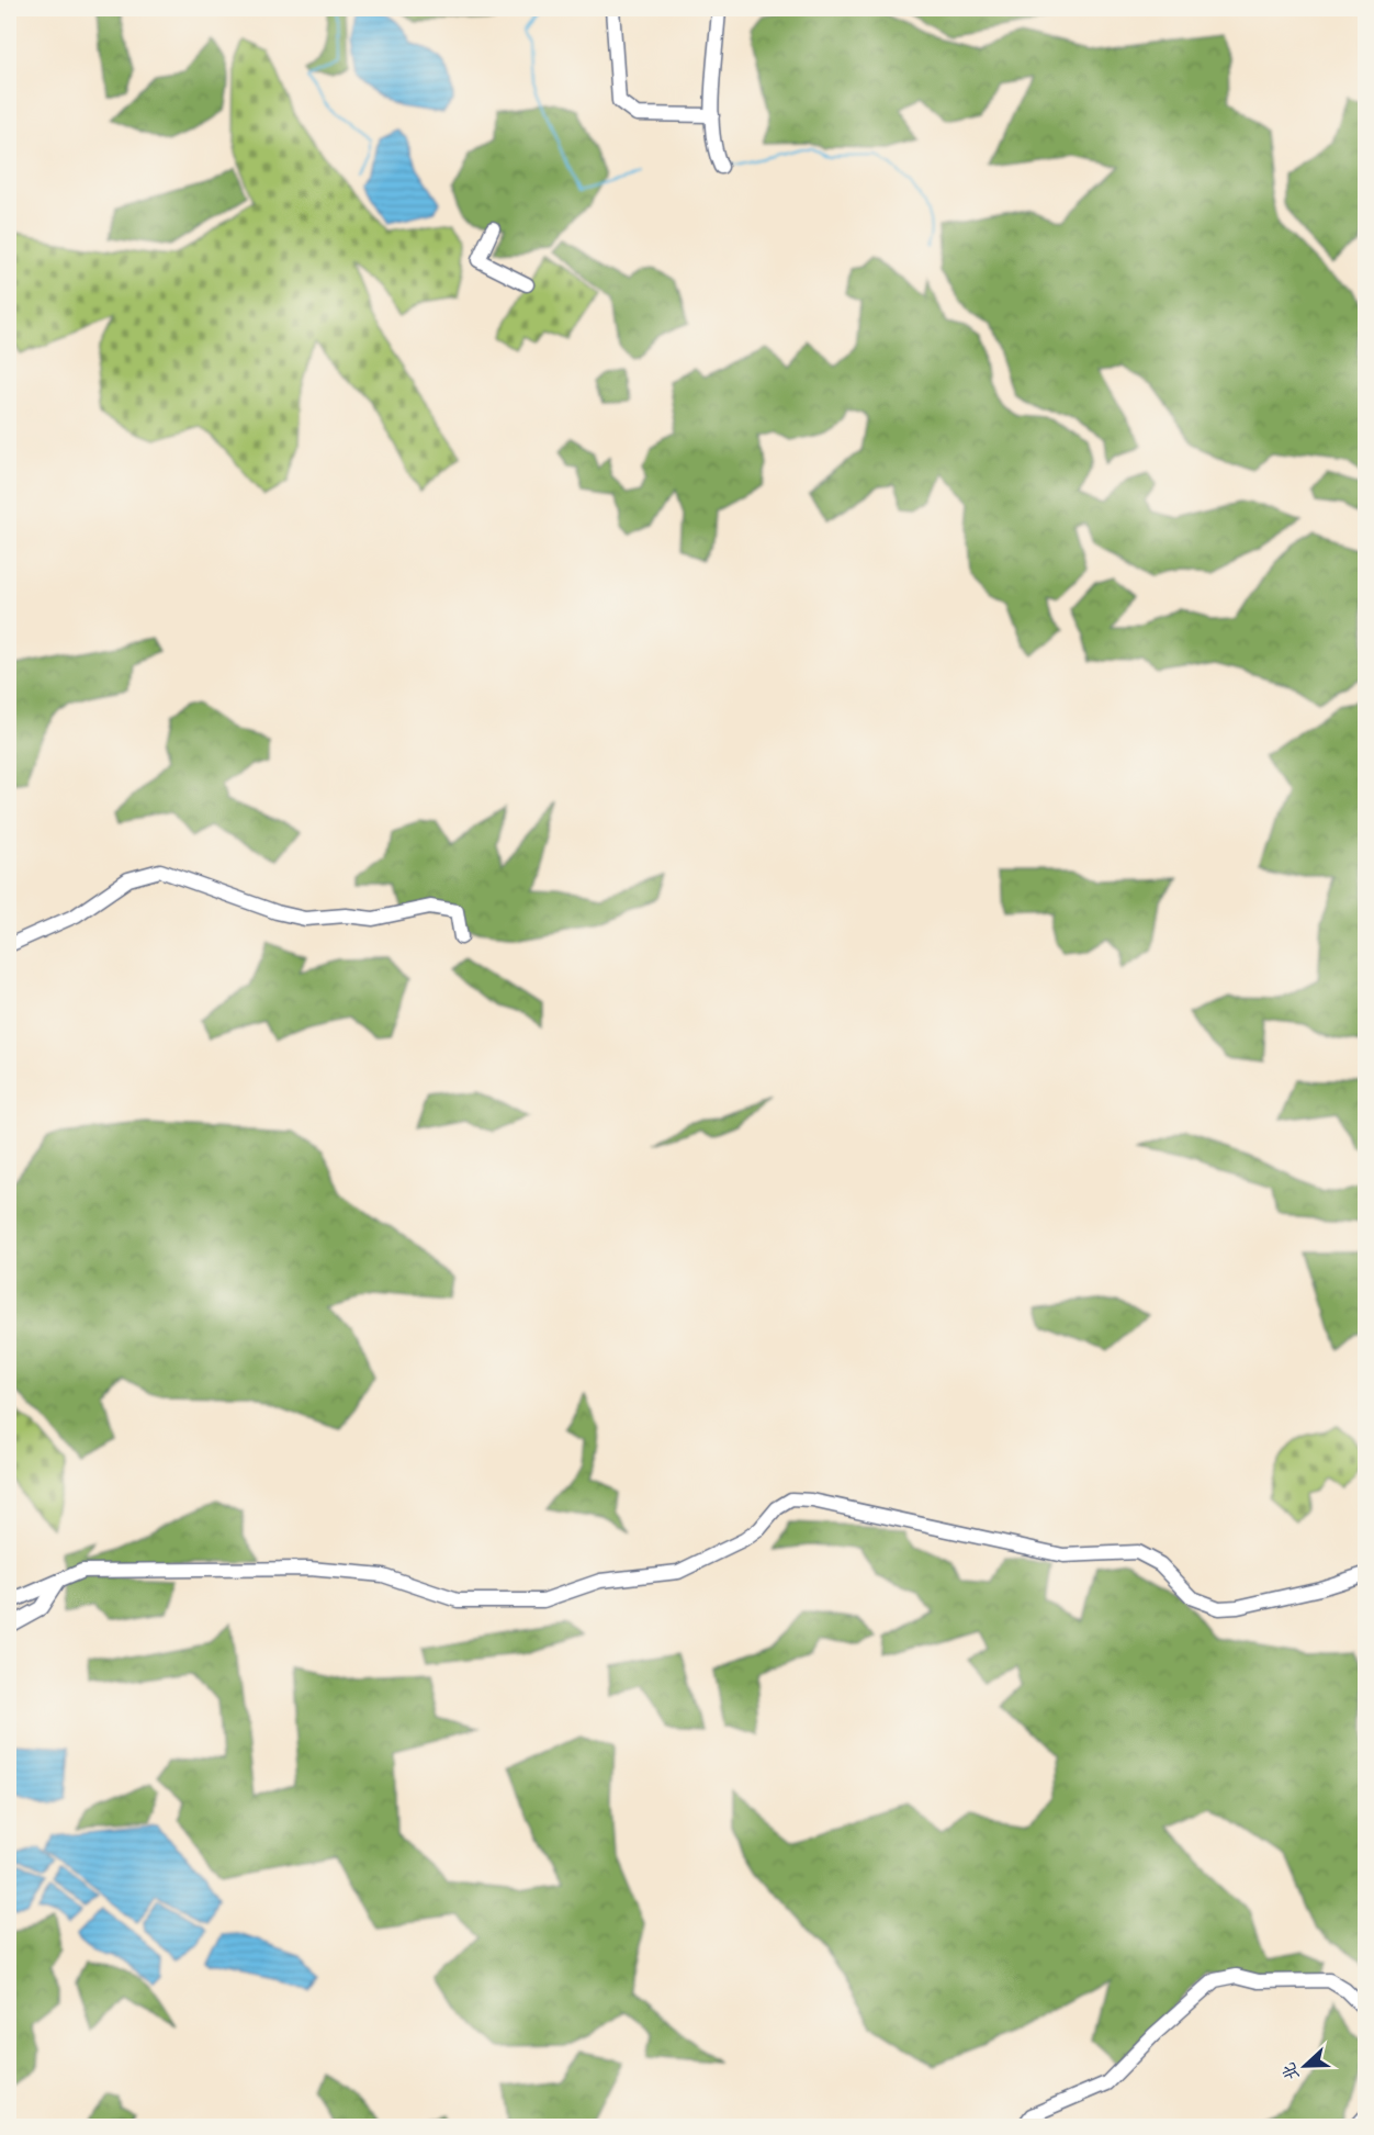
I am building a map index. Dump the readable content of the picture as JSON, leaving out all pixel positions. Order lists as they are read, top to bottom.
{
  "north": "left"
}
